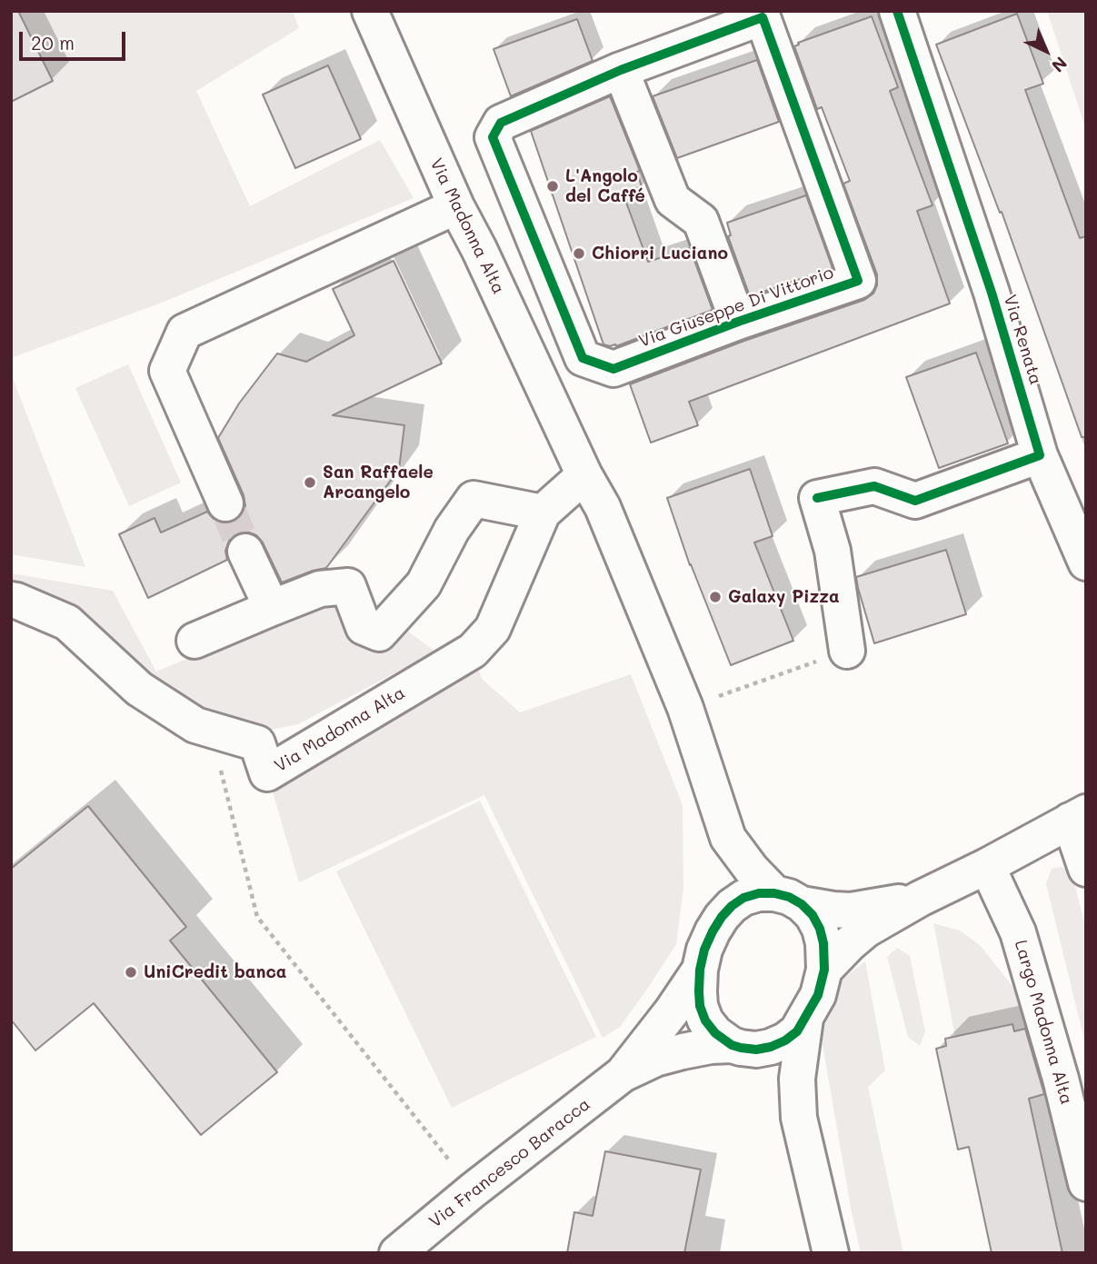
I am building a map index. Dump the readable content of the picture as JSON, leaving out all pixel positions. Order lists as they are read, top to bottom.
{
  "streets": {
    "street": [
      "Via Madonna Alta",
      "Via Giuseppe Di Vittorio",
      "Via Renata",
      "Largo Madonna Alta",
      "Via Francesco Baracca"
    ]
  },
  "crossings": [
    ["Via Madonna Alta", "Via Francesco Baracca"]
  ],
  "places": [
    "L'Angolo del Caffé",
    "Chiorri Luciano",
    "San Raffaele Arcangelo",
    "Galaxy Pizza",
    "UniCredit banca"
  ],
  "scale_bar": "20 m",
  "north": "bottom right"
}
